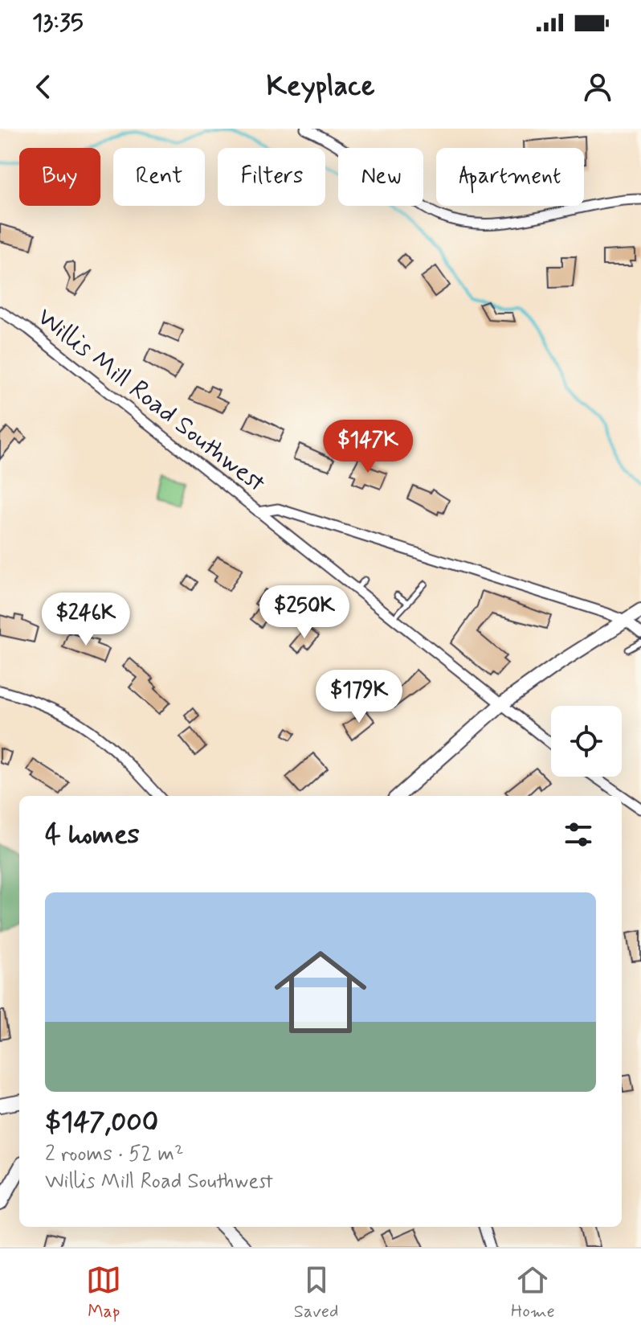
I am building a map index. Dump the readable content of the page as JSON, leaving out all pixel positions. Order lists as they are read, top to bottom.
{
  "streets": {
    "street": ["Willis Mill Road Southwest"]
  },
  "page": {
    "status": "13:35",
    "header": "Keyplace",
    "chip": [
      "Buy",
      "Rent",
      "Filters",
      "New",
      "Apartment"
    ],
    "price": [
      "$147K",
      "$250K",
      "$246K",
      "$179K"
    ],
    "heading": "4 homes",
    "list": [
      {
        "name": "$147,000",
        "note": "2 rooms · 52 m² · Willis Mill Road Southwest"
      }
    ],
    "tabs": ["Map", "Saved", "Home"]
  }
}
